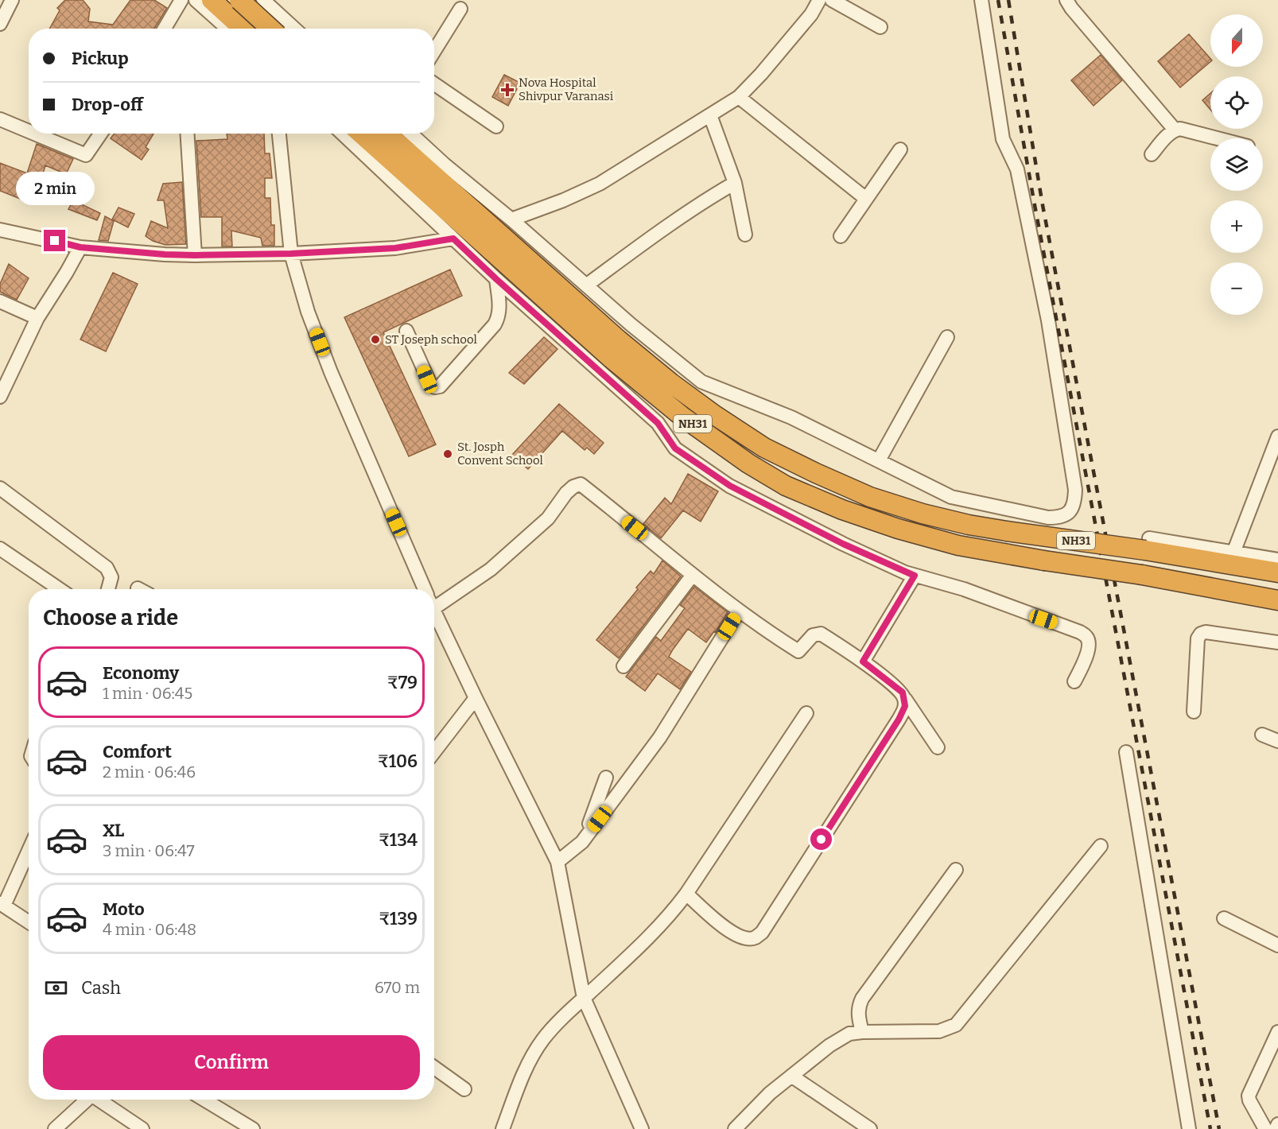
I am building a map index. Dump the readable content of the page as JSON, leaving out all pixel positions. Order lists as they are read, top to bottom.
{
  "streets": {
    "highway": ["NH31"]
  },
  "places": {
    "health": ["Nova Hospital Shivpur Varanasi"],
    "other": ["ST Joseph school", "St. Josph Convent School"]
  },
  "north": "bottom",
  "page": {
    "map_buttons": ["+", "−"],
    "banner": ["Pickup", "Drop-off"],
    "bubble": "2 min",
    "heading": "Choose a ride",
    "list": [
      {
        "name": "Economy",
        "note": "1 min · 06:45",
        "value": "₹79"
      },
      {
        "name": "Comfort",
        "note": "2 min · 06:46",
        "value": "₹106"
      },
      {
        "name": "XL",
        "note": "3 min · 06:47",
        "value": "₹134"
      },
      {
        "name": "Moto",
        "note": "4 min · 06:48",
        "value": "₹139"
      }
    ],
    "pay": ["Cash", "670 m"],
    "buttons": "Confirm"
  }
}
